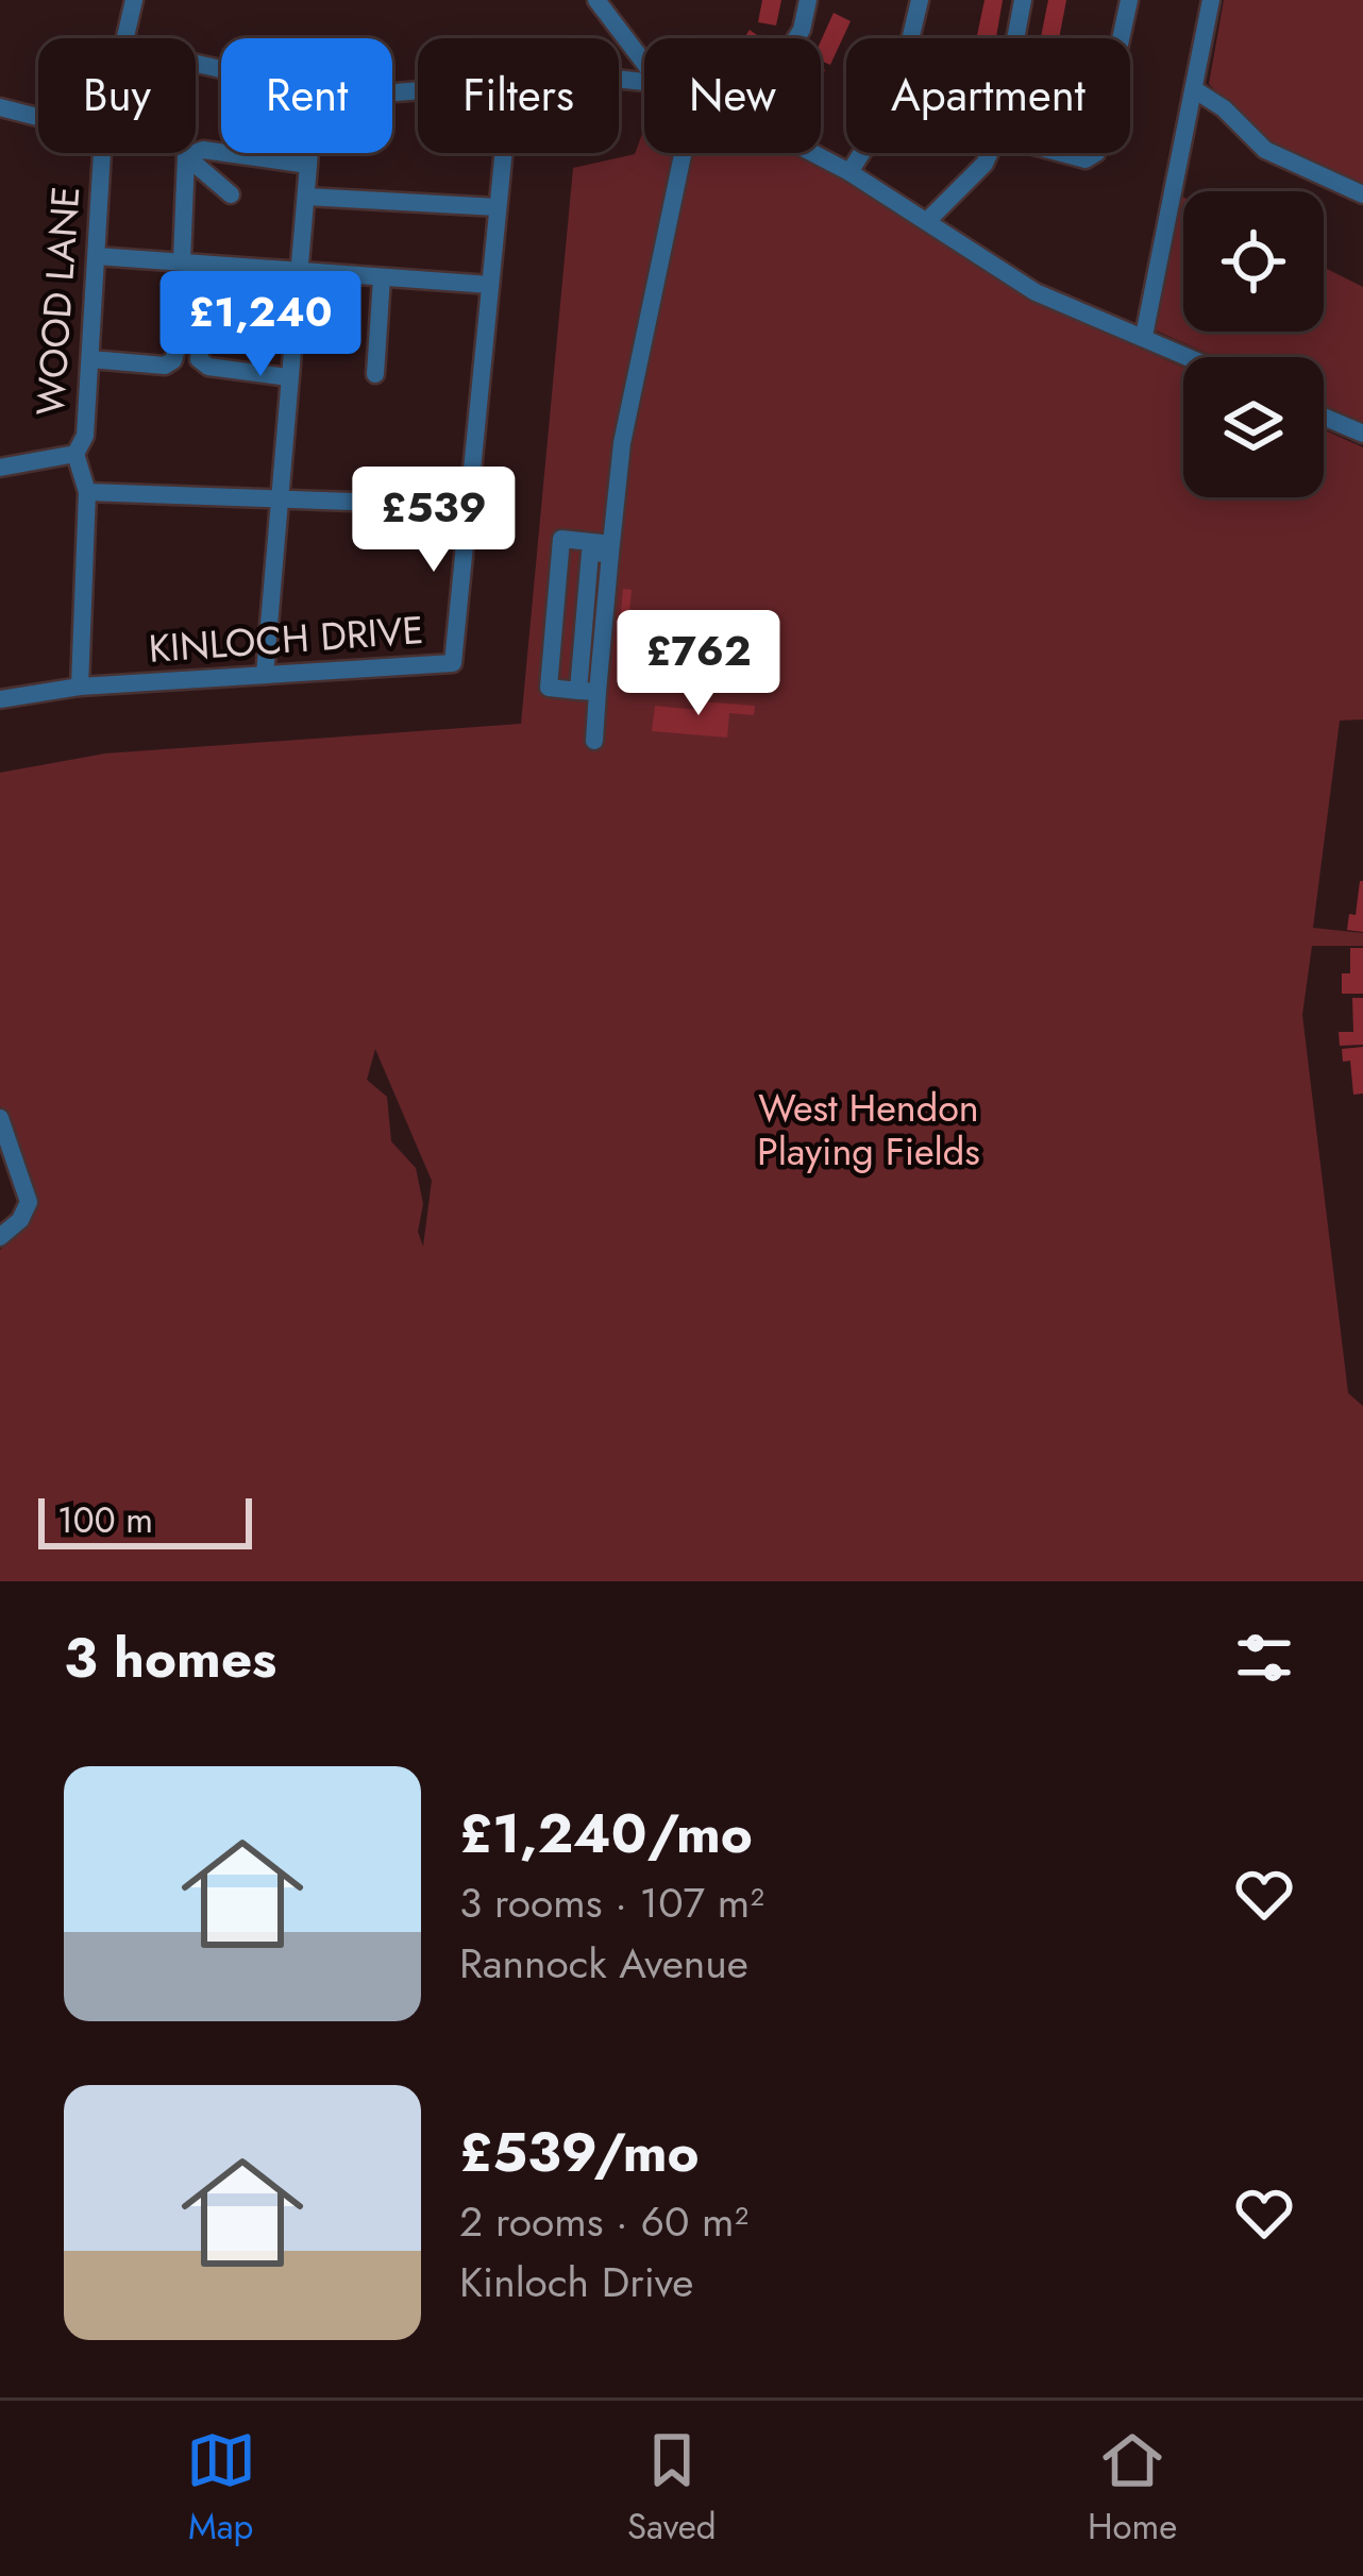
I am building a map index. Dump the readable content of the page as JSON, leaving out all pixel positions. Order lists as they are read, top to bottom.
{
  "streets": {
    "street": ["WOOD LANE", "KINLOCH DRIVE"]
  },
  "parks": ["West Hendon Playing Fields"],
  "scale_bar": "100 m",
  "page": {
    "chip": [
      "Buy",
      "Rent",
      "Filters",
      "New",
      "Apartment"
    ],
    "price": ["£1,240", "£539", "£762"],
    "scale": "100 m",
    "heading": "3 homes",
    "list": [
      {
        "name": "£1,240/mo",
        "note": "3 rooms · 107 m² · Rannock Avenue"
      },
      {
        "name": "£539/mo",
        "note": "2 rooms · 60 m² · Kinloch Drive"
      }
    ],
    "tabs": ["Map", "Saved", "Home"]
  }
}
